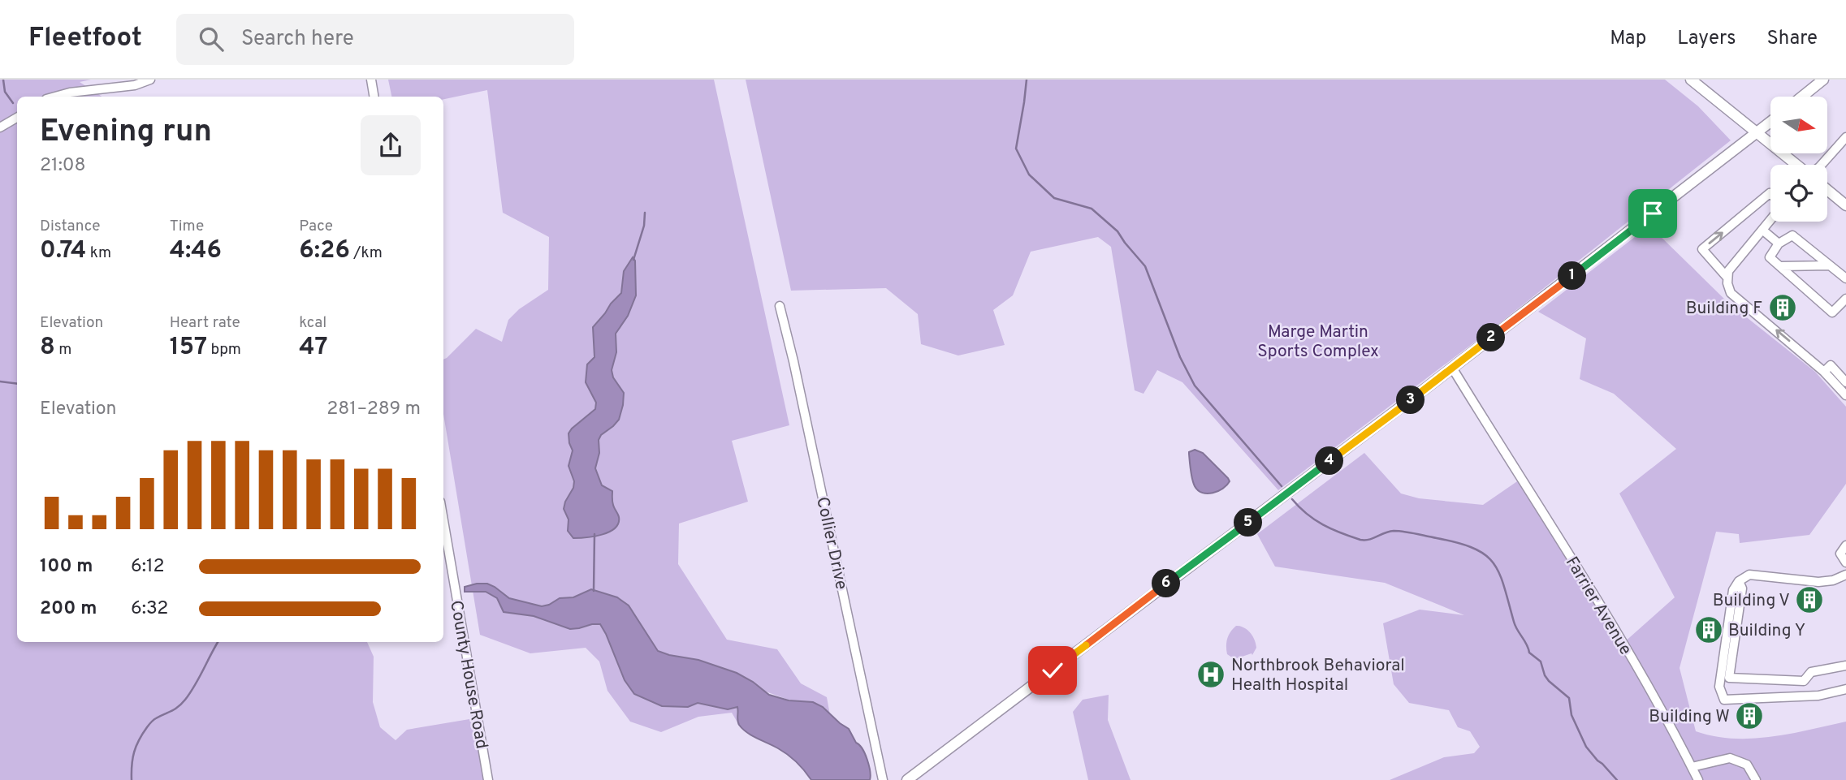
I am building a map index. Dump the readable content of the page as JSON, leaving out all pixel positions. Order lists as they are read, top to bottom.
{
  "streets": {
    "street": ["Collier Drive", "Farrier Avenue", "County House Road"]
  },
  "parks": ["Marge Martin Sports Complex"],
  "places": {
    "building": [
      "Building F",
      "Building V",
      "Building Y",
      "Building W"
    ],
    "hospital": ["Northbrook Behavioral Health Hospital"]
  },
  "north": "right",
  "page": {
    "header": "Fleetfoot",
    "search": "Search here",
    "nav": ["Map", "Layers", "Share"],
    "heading": ["Evening run", "21:08"],
    "stats": [
      ["Distance", "0.74 km"],
      ["Time", "4:46"],
      ["Pace", "6:26 /km"],
      ["Elevation", "8 m"],
      ["Heart rate", "157 bpm"],
      ["kcal", "47"]
    ],
    "pins": [
      "1",
      "2",
      "3",
      "4",
      "5",
      "6"
    ],
    "chart": ["Elevation", "281–289 m"],
    "list": [
      {
        "name": "100 m",
        "note": "6:12"
      },
      {
        "name": "200 m",
        "note": "6:32"
      }
    ]
  }
}
